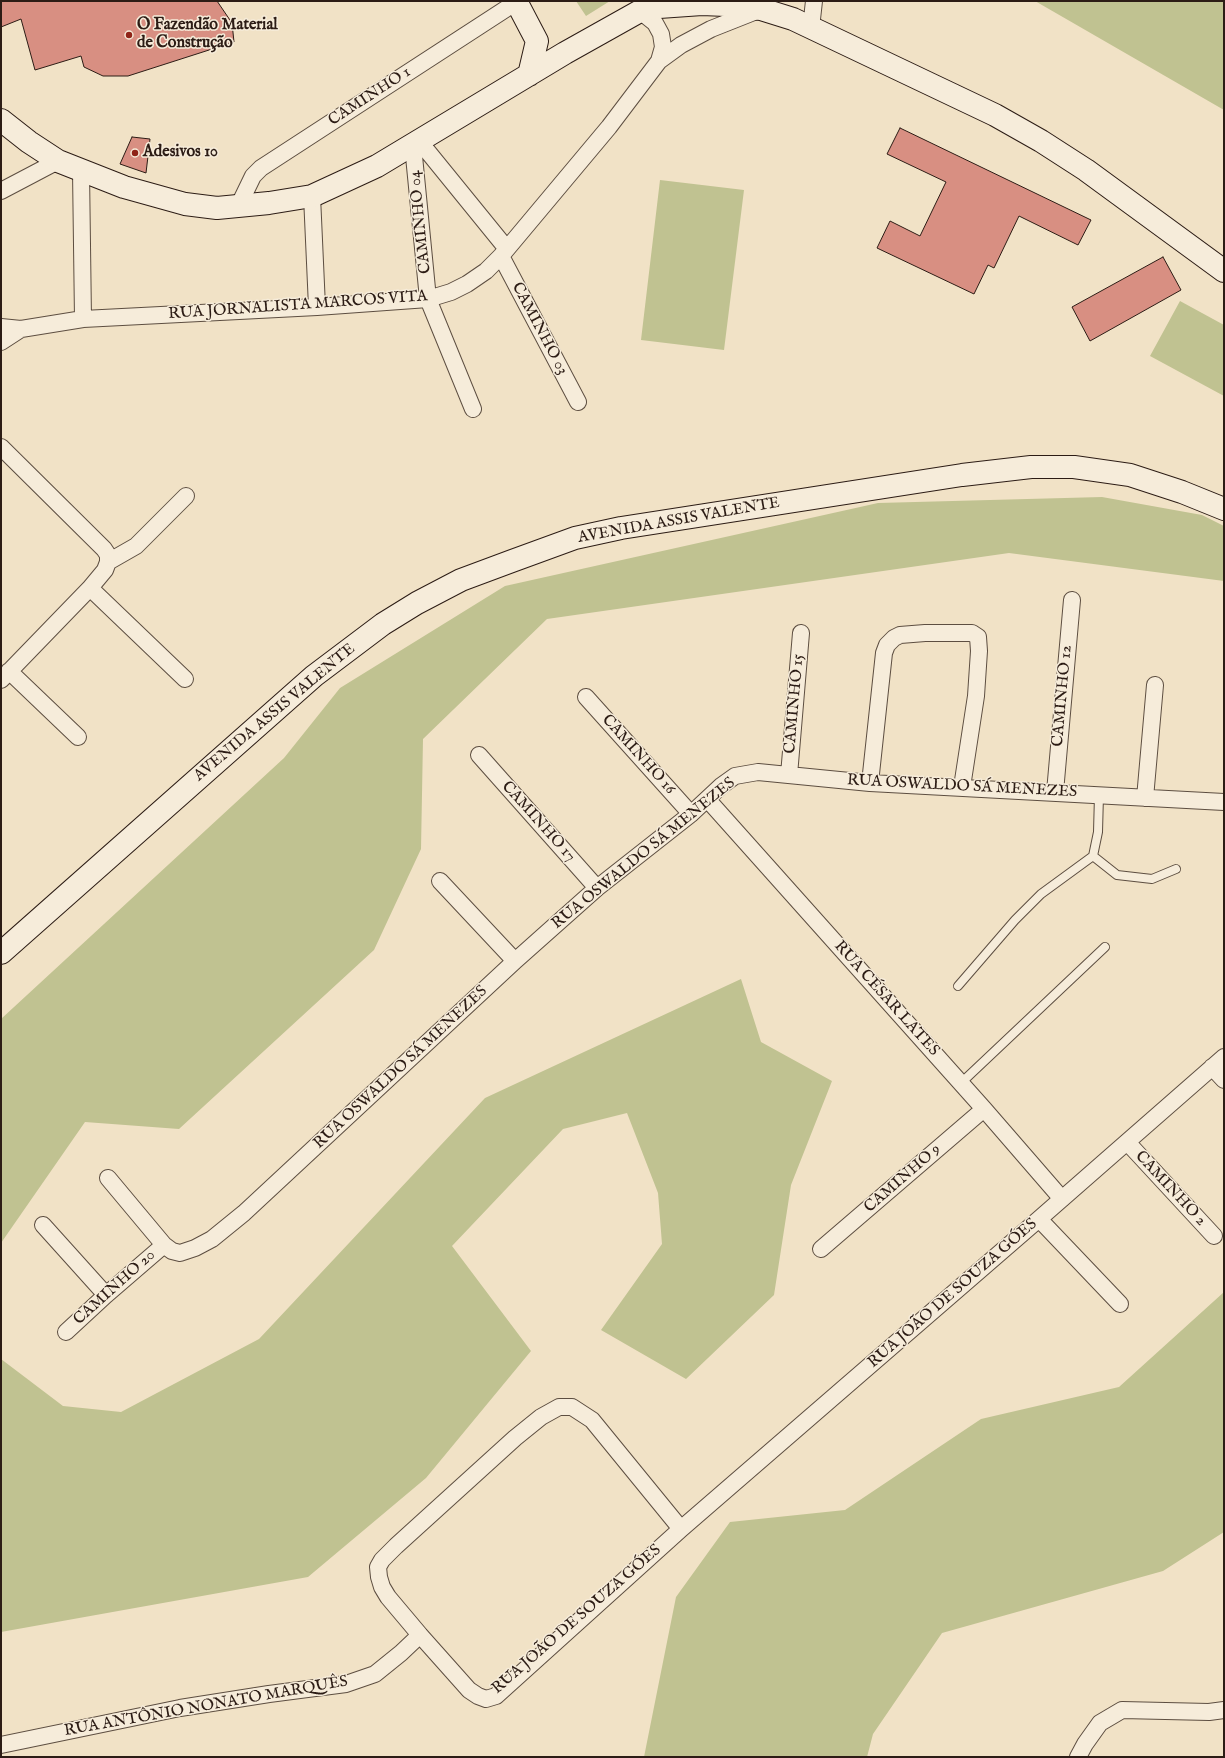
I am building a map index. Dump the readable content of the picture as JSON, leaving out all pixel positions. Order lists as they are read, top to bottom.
{
  "streets": {
    "main road": ["AVENIDA ASSIS VALENTE"],
    "street": [
      "CAMINHO 1",
      "CAMINHO 04",
      "RUA JORNALISTA MARCOS VITA",
      "CAMINHO 03",
      "CAMINHO 12",
      "CAMINHO 15",
      "CAMINHO 16",
      "RUA OSWALDO SÁ MENEZES",
      "CAMINHO 17",
      "RUA CÉSAR LATES",
      "CAMINHO 9",
      "CAMINHO 2",
      "CAMINHO 20",
      "RUA JOÃO DE SOUZA GÓES",
      "RUA ANTÔNIO NONATO MARQUÊS"
    ]
  },
  "crossings": [
    ["CAMINHO 04", "RUA JORNALISTA MARCOS VITA"],
    ["CAMINHO 04", "CAMINHO 03"],
    ["RUA JORNALISTA MARCOS VITA", "CAMINHO 03"],
    ["CAMINHO 12", "RUA OSWALDO SÁ MENEZES"],
    ["CAMINHO 15", "RUA OSWALDO SÁ MENEZES"],
    ["CAMINHO 16", "RUA OSWALDO SÁ MENEZES"],
    ["RUA OSWALDO SÁ MENEZES", "CAMINHO 17"],
    ["RUA OSWALDO SÁ MENEZES", "RUA CÉSAR LATES"],
    ["RUA OSWALDO SÁ MENEZES", "CAMINHO 20"],
    ["RUA CÉSAR LATES", "CAMINHO 9"],
    ["RUA CÉSAR LATES", "RUA JOÃO DE SOUZA GÓES"],
    ["CAMINHO 2", "RUA JOÃO DE SOUZA GÓES"],
    ["RUA JOÃO DE SOUZA GÓES", "RUA ANTÔNIO NONATO MARQUÊS"]
  ],
  "places": ["O Fazendão Material de Construção", "Adesivos 10"]
}
